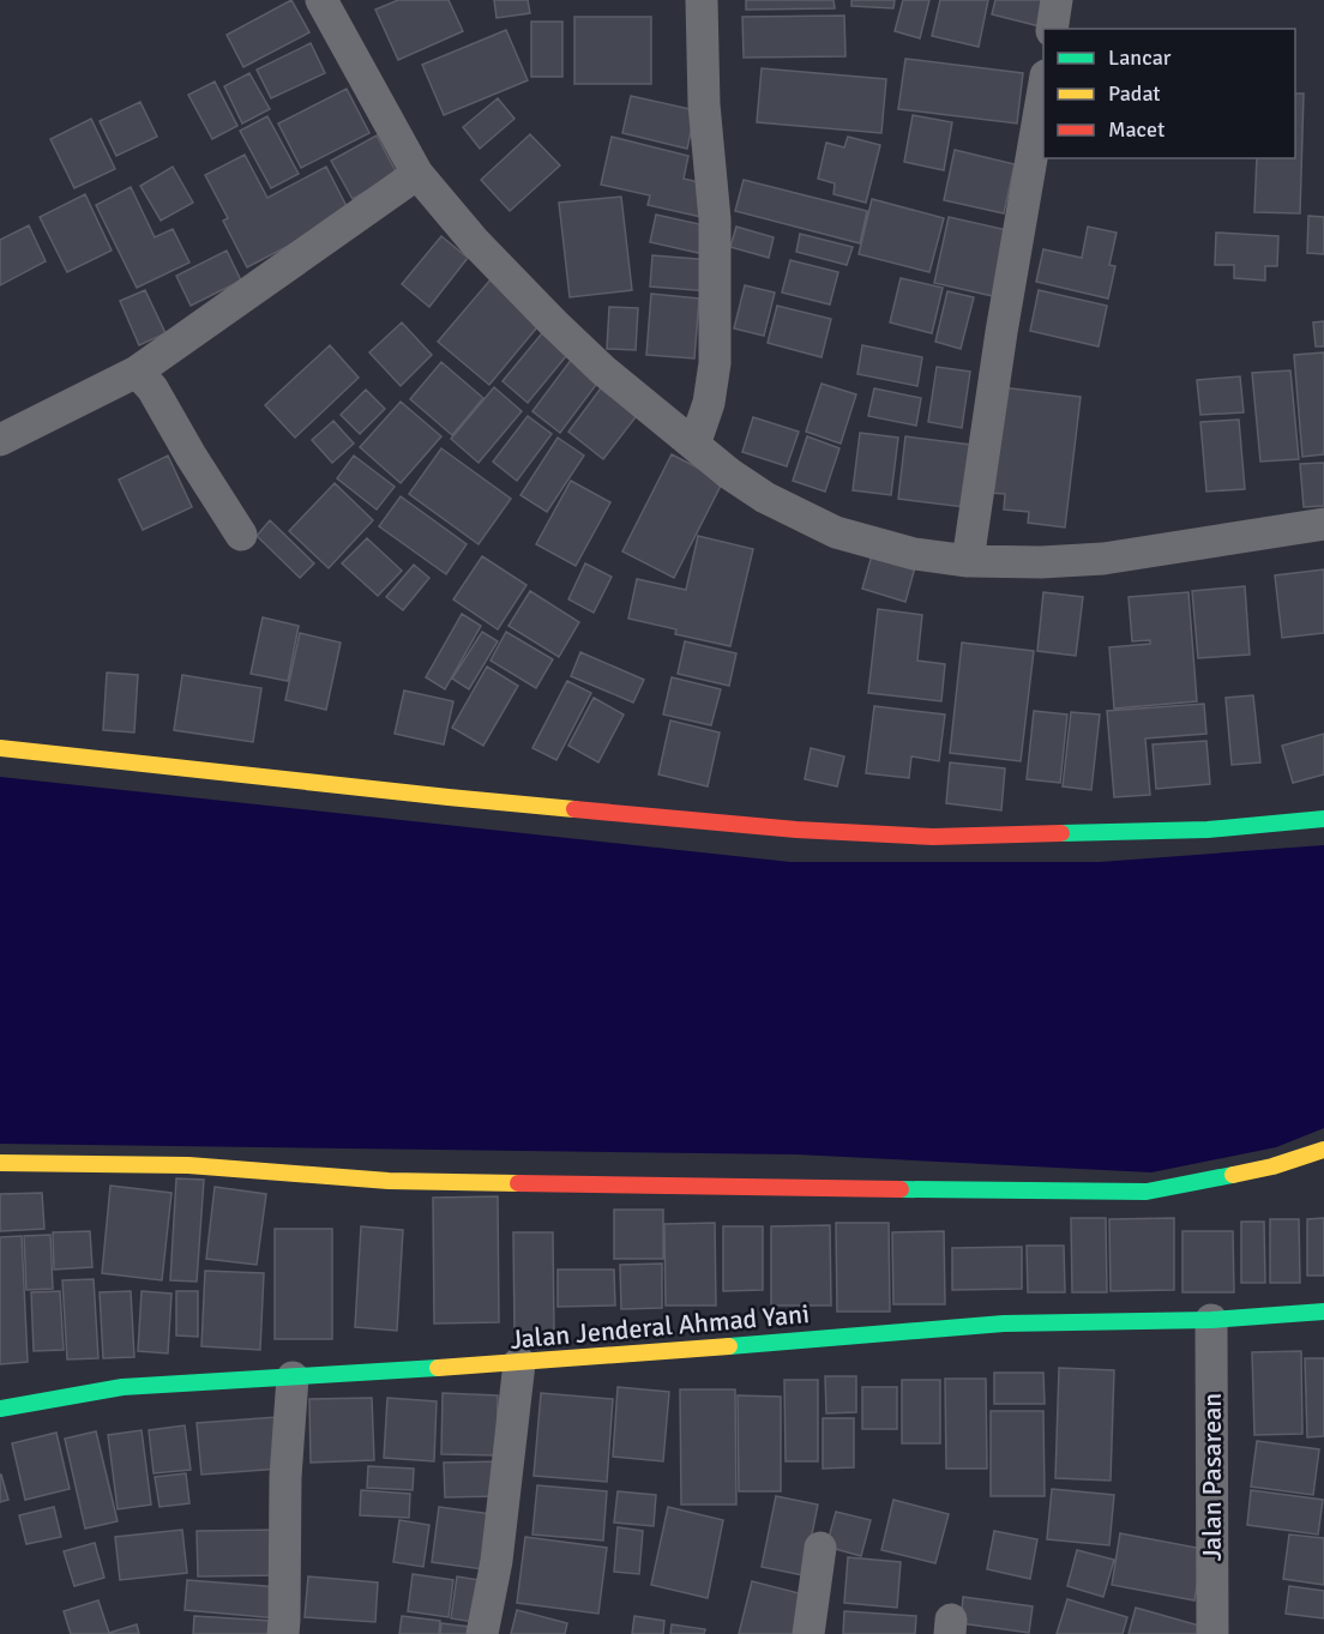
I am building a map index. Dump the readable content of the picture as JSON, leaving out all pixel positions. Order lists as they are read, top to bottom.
{
  "streets": {
    "street": ["Jalan Jenderal Ahmad Yani", "Jalan Pasarean"]
  },
  "crossings": [
    ["Jalan Jenderal Ahmad Yani", "Jalan Pasarean"]
  ],
  "legend": ["Lancar", "Padat", "Macet"]
}
